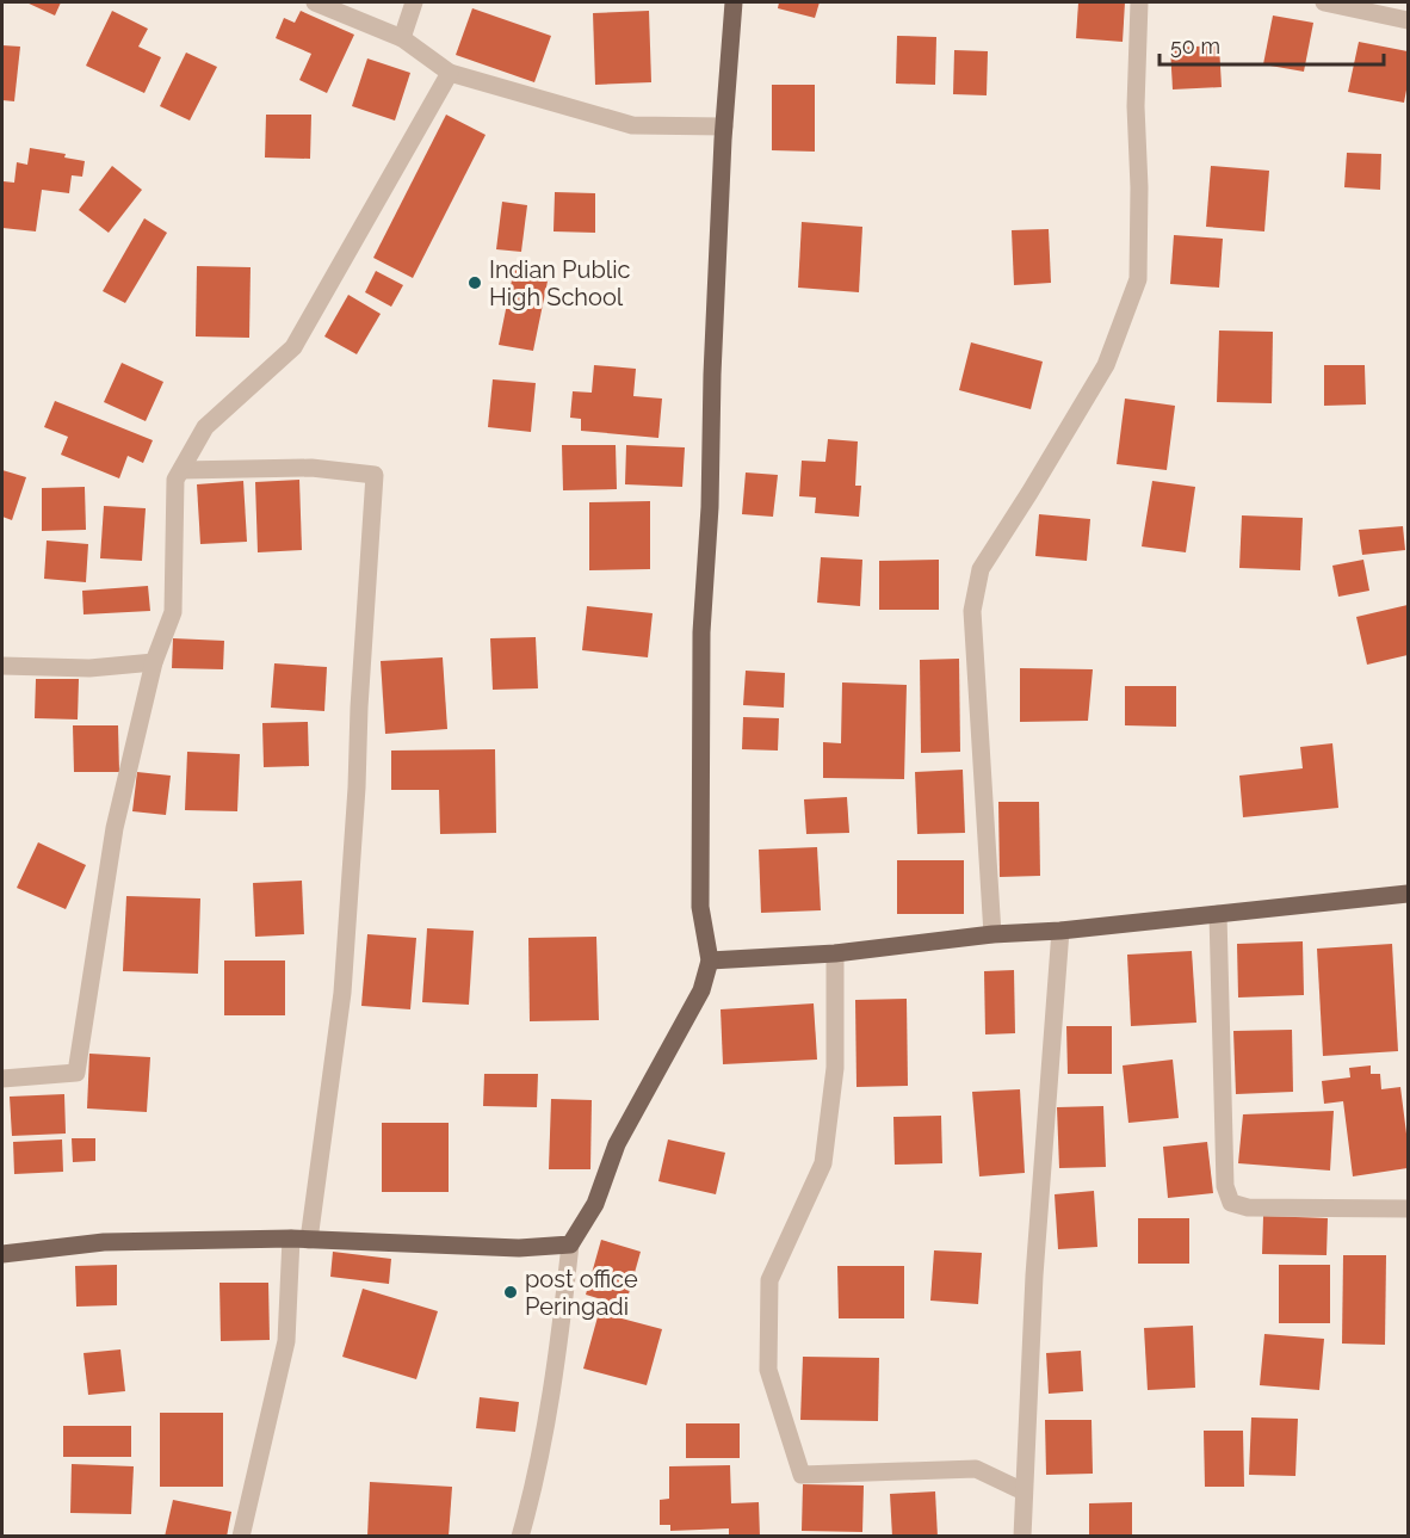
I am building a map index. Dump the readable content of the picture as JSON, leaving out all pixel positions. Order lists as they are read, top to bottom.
{
  "places": ["Indian Public High School", "post office Peringadi"],
  "scale_bar": "50 m"
}
